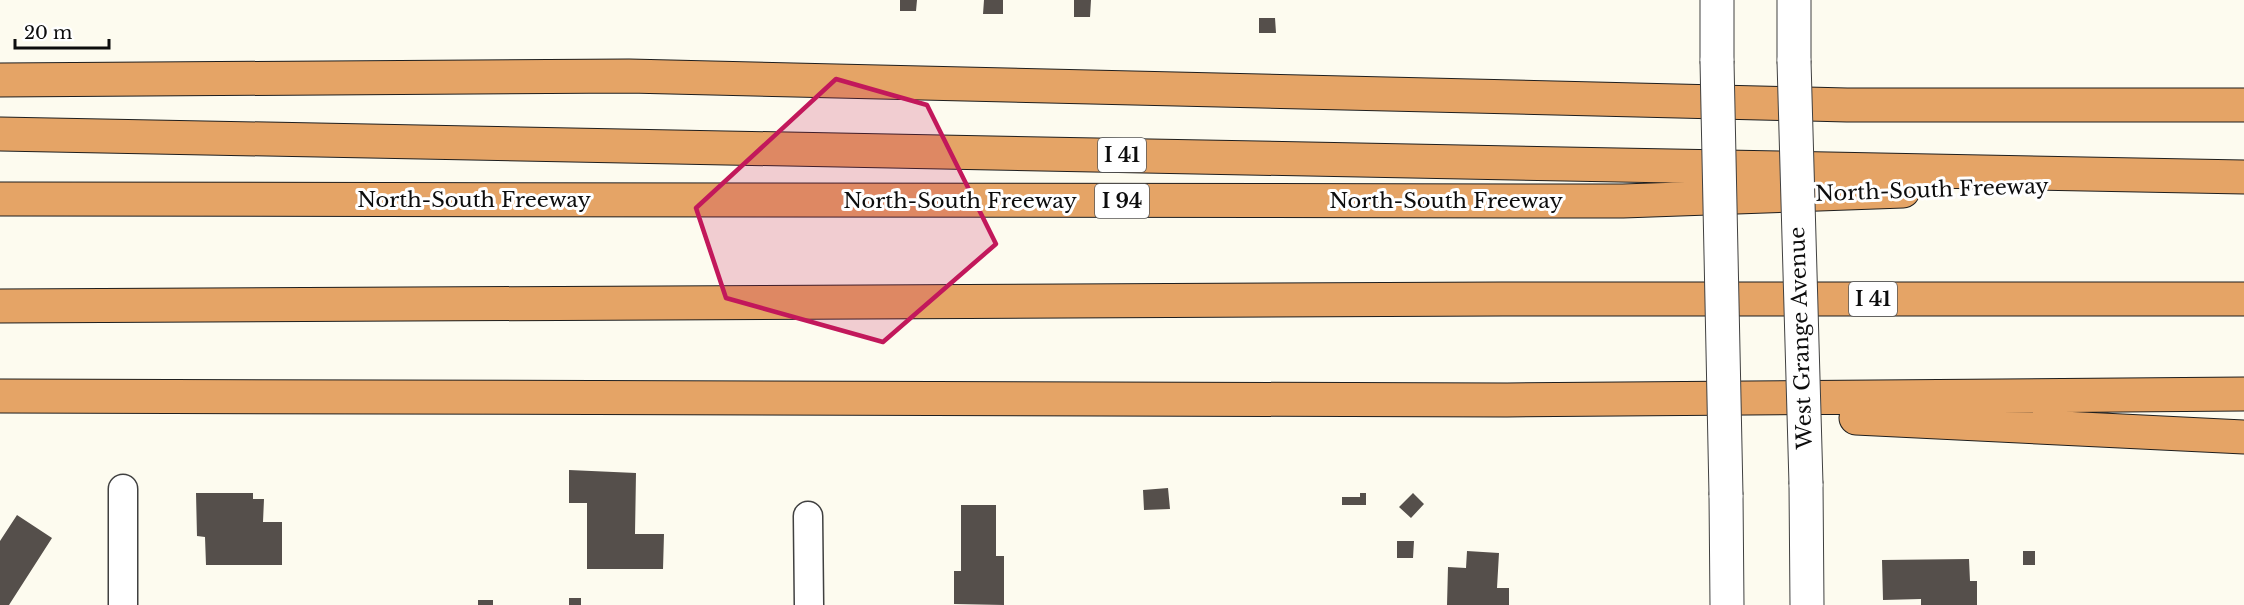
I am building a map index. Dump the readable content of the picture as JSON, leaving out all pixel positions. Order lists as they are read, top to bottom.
{
  "streets": {
    "highway": ["I 41", "North-South Freeway", "I 94"],
    "street": ["West Grange Avenue"]
  },
  "crossings": [
    ["I 41", "North-South Freeway"]
  ],
  "scale_bar": "20 m"
}
